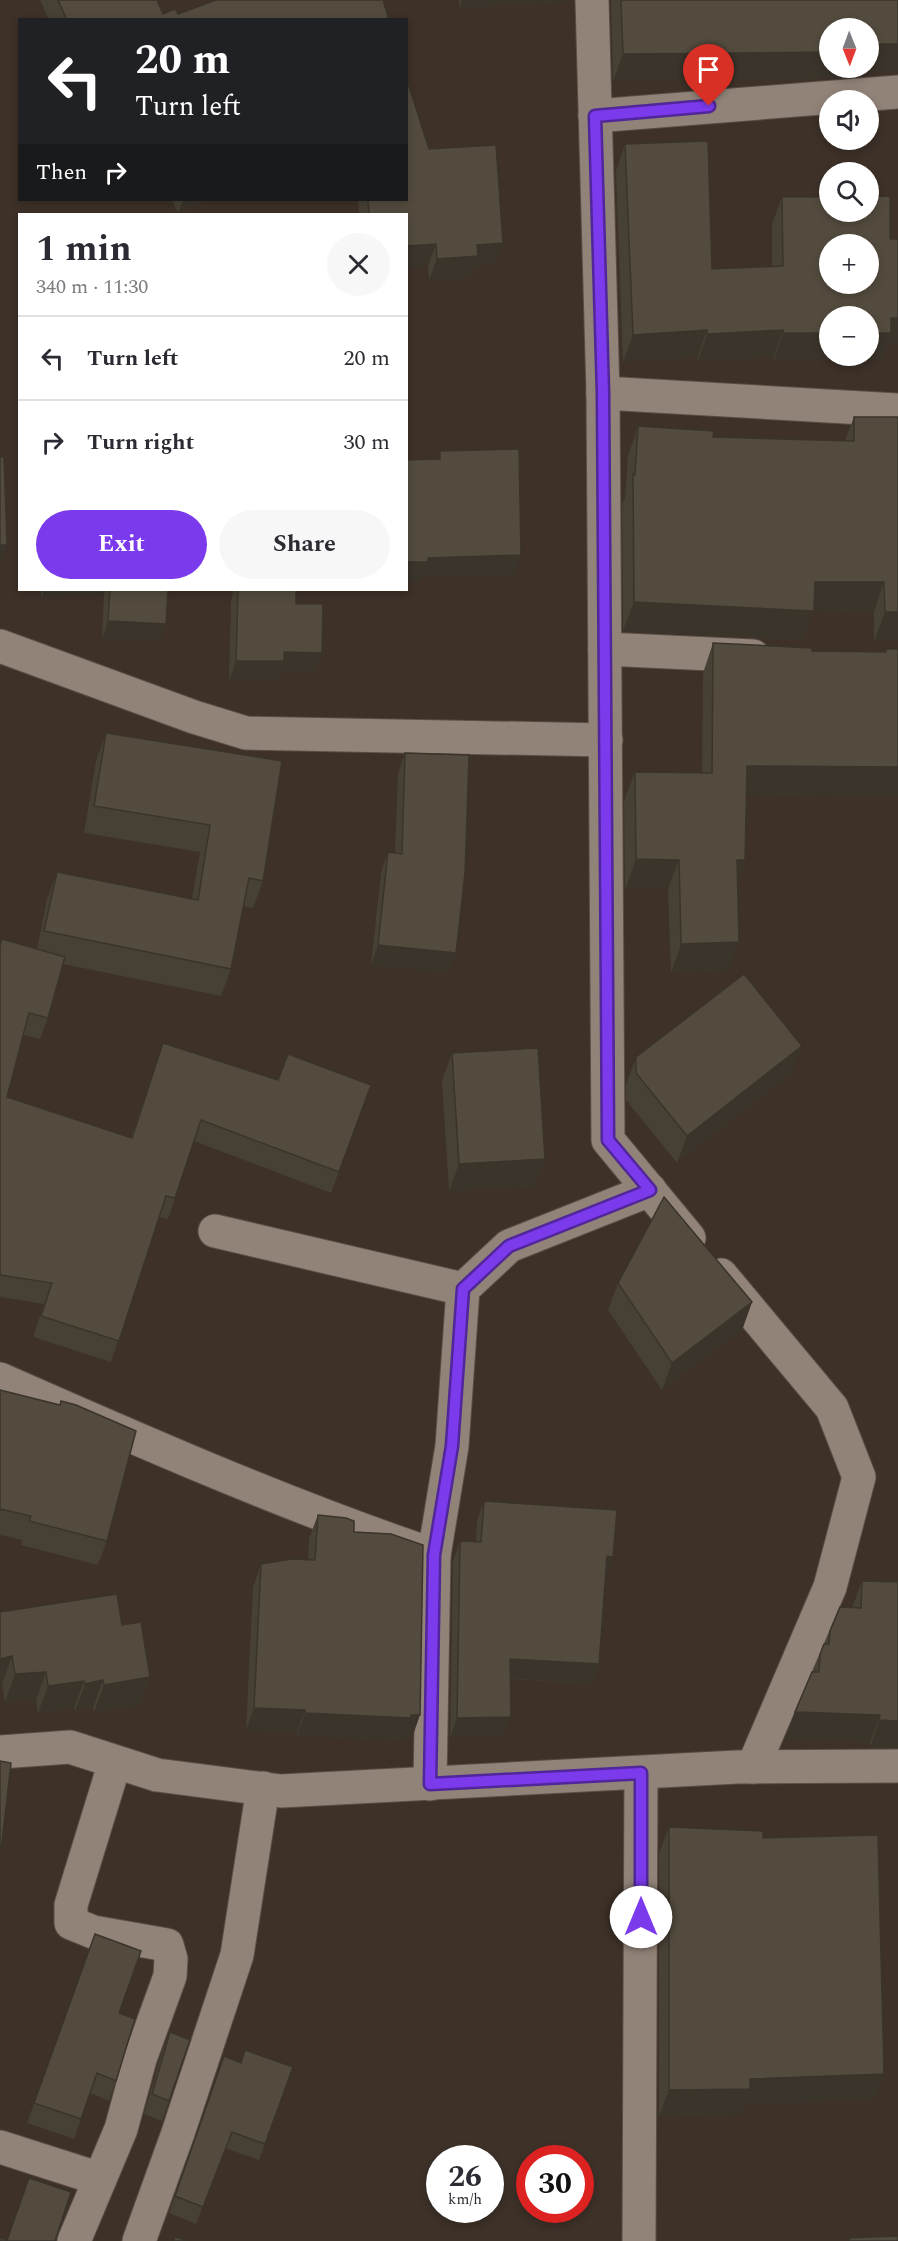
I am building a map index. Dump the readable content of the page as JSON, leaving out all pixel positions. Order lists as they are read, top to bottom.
{
  "north": "bottom",
  "page": {
    "map_buttons": ["+", "−"],
    "turn": ["20 m", "Turn left"],
    "then": "Then",
    "heading": ["1 min", "340 m · 11:30"],
    "list": [
      {
        "name": "Turn left",
        "value": "20 m"
      },
      {
        "name": "Turn right",
        "value": "30 m"
      }
    ],
    "buttons": ["Exit", "Share"],
    "speed": "26 km/h",
    "limit": "30"
  }
}
